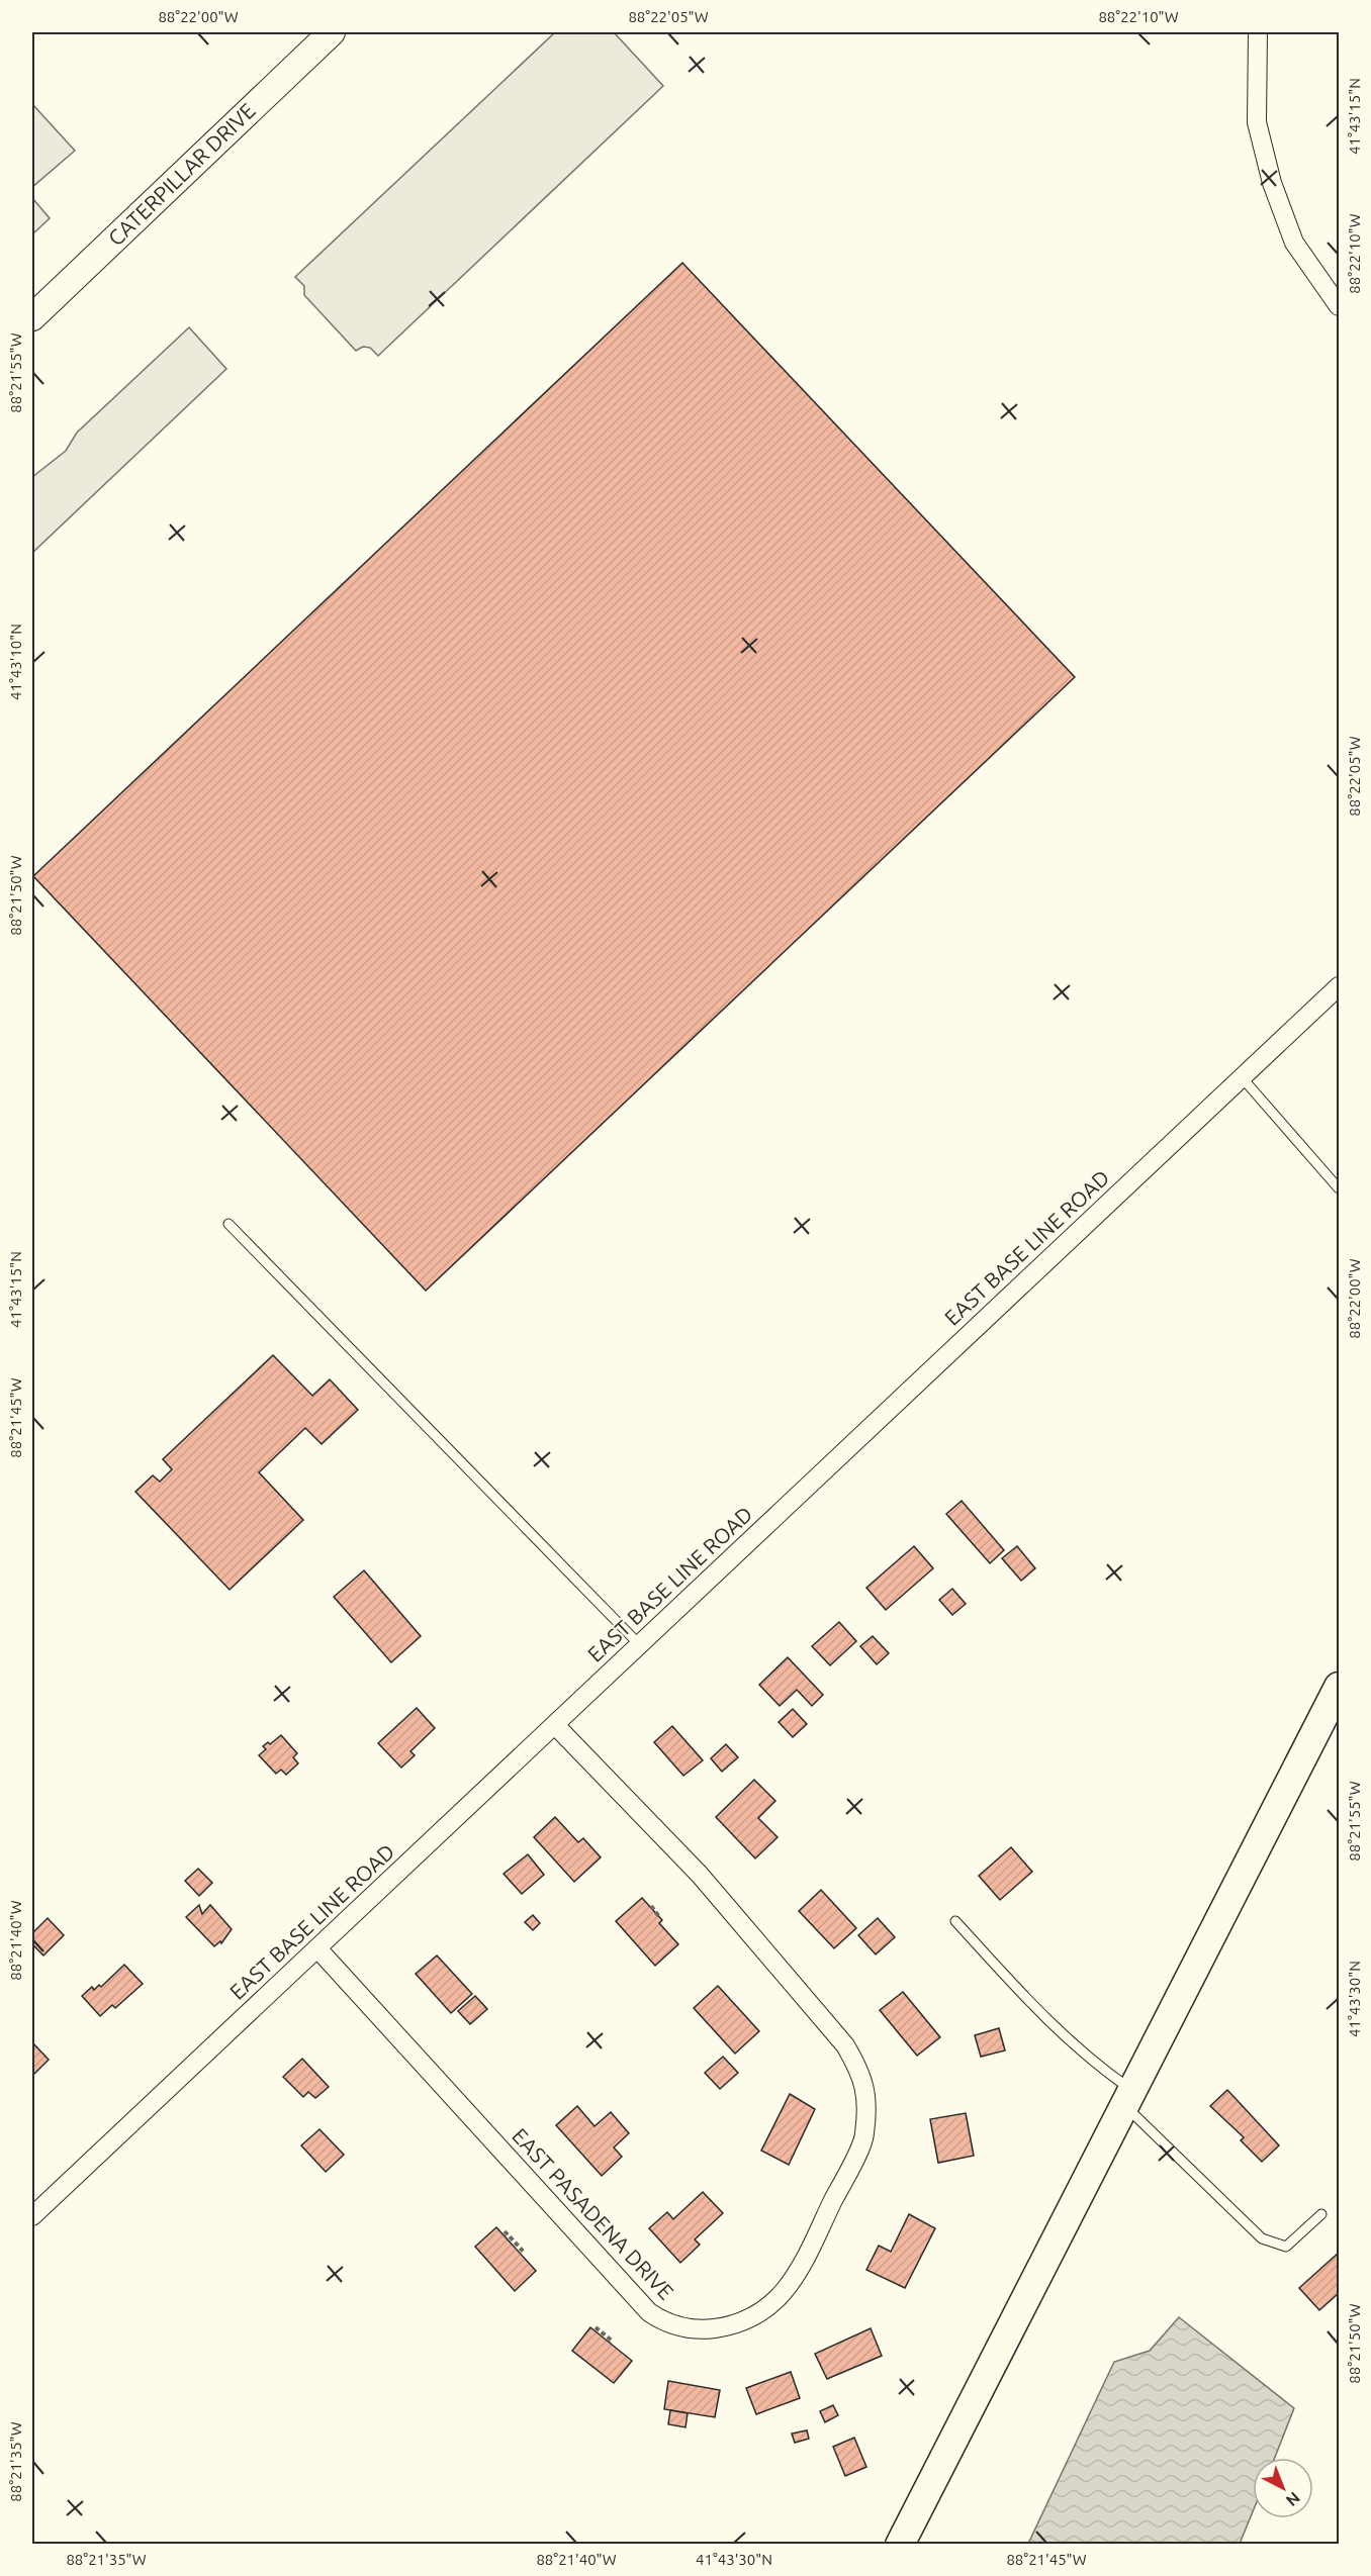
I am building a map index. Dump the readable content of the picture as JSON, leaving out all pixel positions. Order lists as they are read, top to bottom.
{
  "streets": {
    "street": ["CATERPILLAR DRIVE", "EAST BASE LINE ROAD", "EAST PASADENA DRIVE"]
  },
  "crossings": [
    ["EAST BASE LINE ROAD", "EAST PASADENA DRIVE"]
  ],
  "north": "bottom right",
  "coordinates": [
    "88°22'00\"W",
    "88°22'05\"W",
    "88°22'10\"W",
    "41°43'15\"N",
    "88°21'55\"W",
    "41°43'10\"N",
    "88°21'50\"W",
    "88°21'45\"W",
    "88°21'40\"W",
    "41°43'30\"N",
    "88°21'35\"W"
  ]
}
